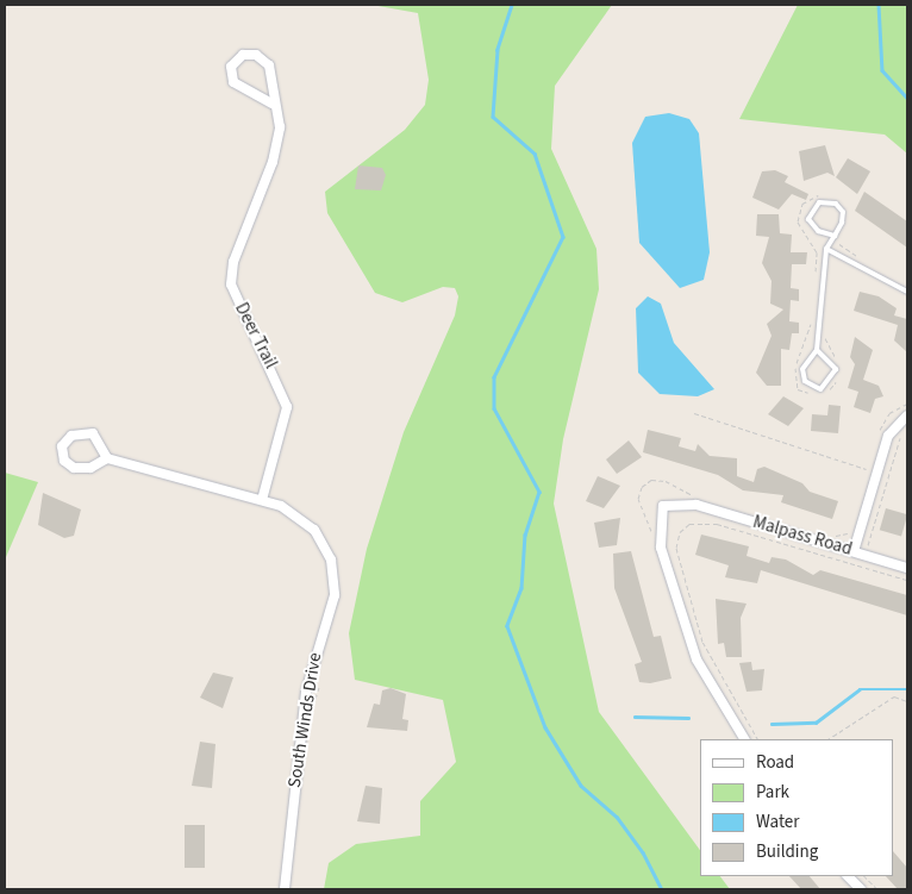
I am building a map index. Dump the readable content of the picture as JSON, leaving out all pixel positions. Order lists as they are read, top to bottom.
{
  "streets": {
    "street": ["Deer Trail", "Malpass Road", "South Winds Drive"]
  },
  "crossings": [
    ["Deer Trail", "South Winds Drive"]
  ],
  "legend": [
    "Road",
    "Park",
    "Water",
    "Building"
  ]
}
